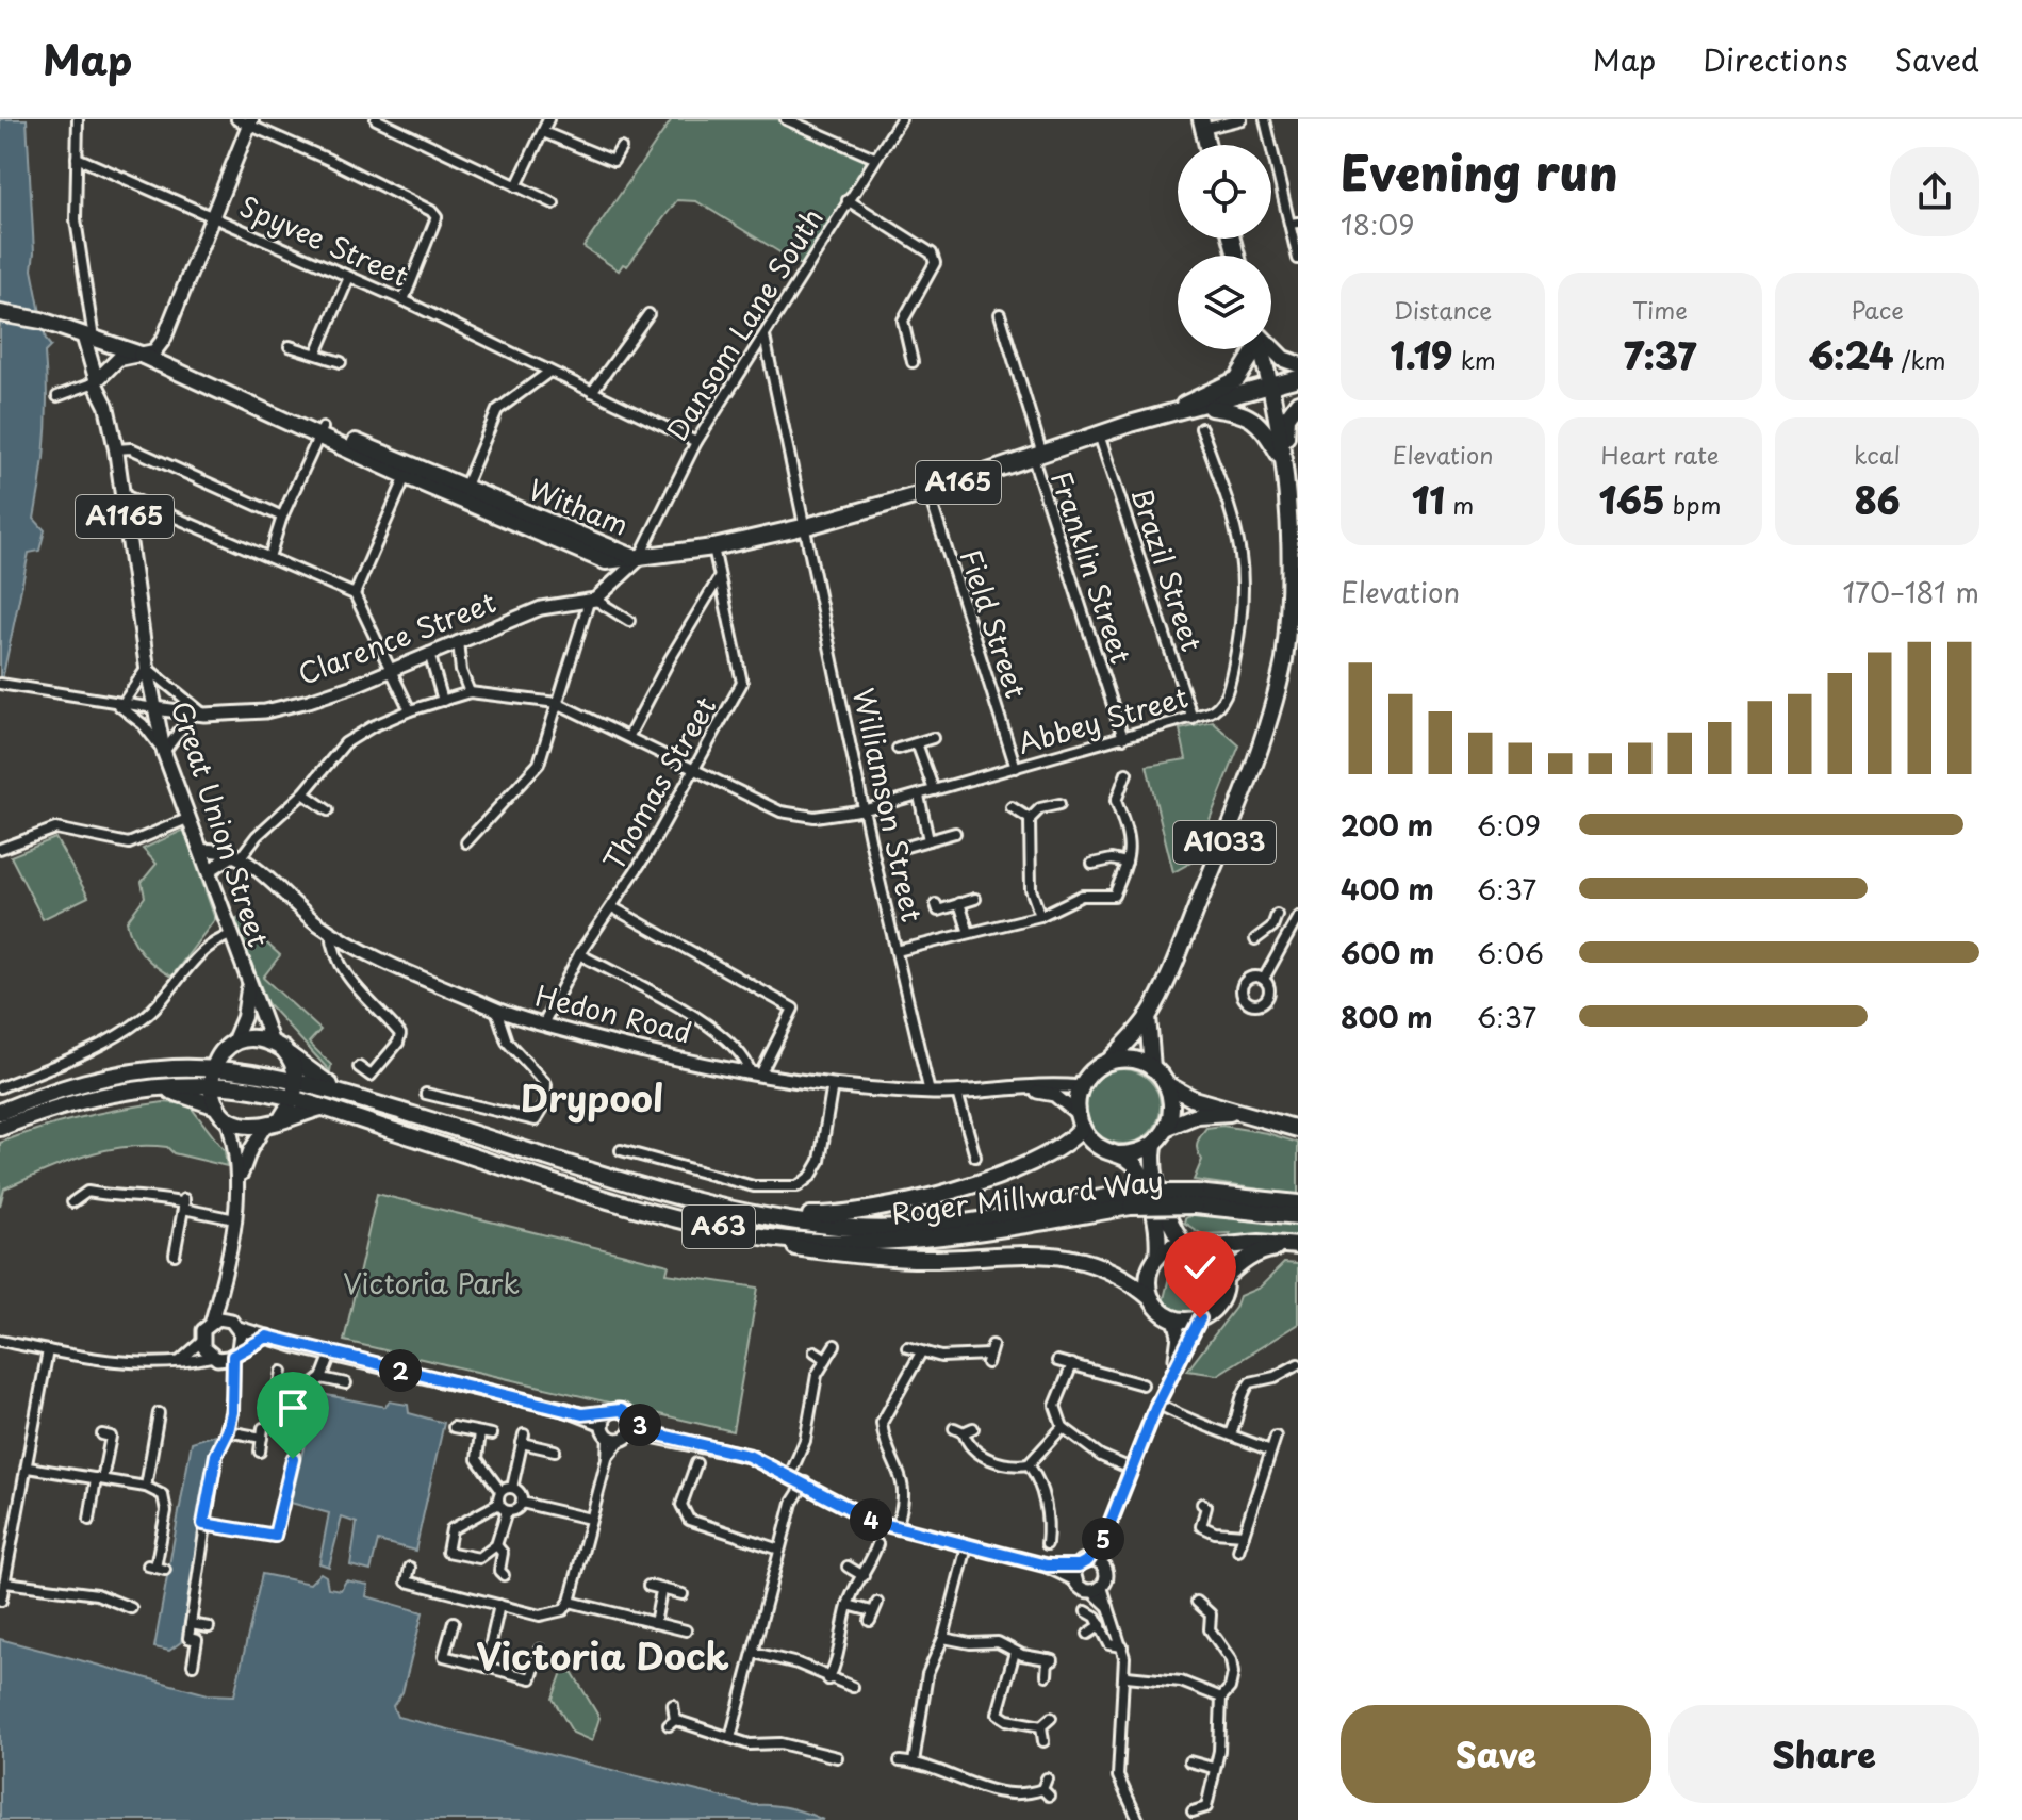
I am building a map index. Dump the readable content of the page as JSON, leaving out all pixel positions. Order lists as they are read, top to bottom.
{
  "streets": {
    "highway": [
      "A165",
      "Witham",
      "A1033",
      "Roger Millward Way",
      "A63"
    ],
    "main road": ["A1165", "Great Union Street"],
    "street": [
      "Spyvee Street",
      "Dansom Lane South",
      "Franklin Street",
      "Brazil Street",
      "Field Street",
      "Clarence Street",
      "Abbey Street",
      "Thomas Street",
      "Williamson Street",
      "Hedon Road"
    ]
  },
  "crossings": [
    ["Spyvee Street", "Dansom Lane South"],
    ["Dansom Lane South", "A165"],
    ["Dansom Lane South", "Witham"],
    ["Dansom Lane South", "Williamson Street"],
    ["A165", "Witham"],
    ["A165", "Franklin Street"],
    ["A165", "Brazil Street"],
    ["A165", "Field Street"],
    ["A165", "Thomas Street"],
    ["A165", "Williamson Street"],
    ["A165", "A1033"],
    ["Witham", "A1165"],
    ["A1165", "Great Union Street"],
    ["Franklin Street", "Abbey Street"],
    ["Brazil Street", "Abbey Street"],
    ["Field Street", "Abbey Street"],
    ["Clarence Street", "Great Union Street"],
    ["Abbey Street", "Thomas Street"],
    ["Abbey Street", "Williamson Street"],
    ["Thomas Street", "Hedon Road"],
    ["Williamson Street", "Hedon Road"],
    ["Great Union Street", "Hedon Road"],
    ["Great Union Street", "Roger Millward Way"],
    ["A1033", "Hedon Road"],
    ["A1033", "A63"],
    ["Hedon Road", "A63"],
    ["Roger Millward Way", "A63"]
  ],
  "districts": ["Drypool", "Victoria Dock"],
  "parks": ["Victoria Park"],
  "page": {
    "header": "Map",
    "nav": ["Map", "Directions", "Saved"],
    "heading": ["Evening run", "18:09"],
    "stats": [
      ["Distance", "1.19 km"],
      ["Time", "7:37"],
      ["Pace", "6:24 /km"],
      ["Elevation", "11 m"],
      ["Heart rate", "165 bpm"],
      ["kcal", "86"]
    ],
    "chart": ["Elevation", "170–181 m"],
    "list": [
      {
        "name": "200 m",
        "note": "6:09"
      },
      {
        "name": "400 m",
        "note": "6:37"
      },
      {
        "name": "600 m",
        "note": "6:06"
      },
      {
        "name": "800 m",
        "note": "6:37"
      }
    ],
    "pins": [
      "2",
      "3",
      "4",
      "5"
    ],
    "buttons": ["Save", "Share"]
  }
}
